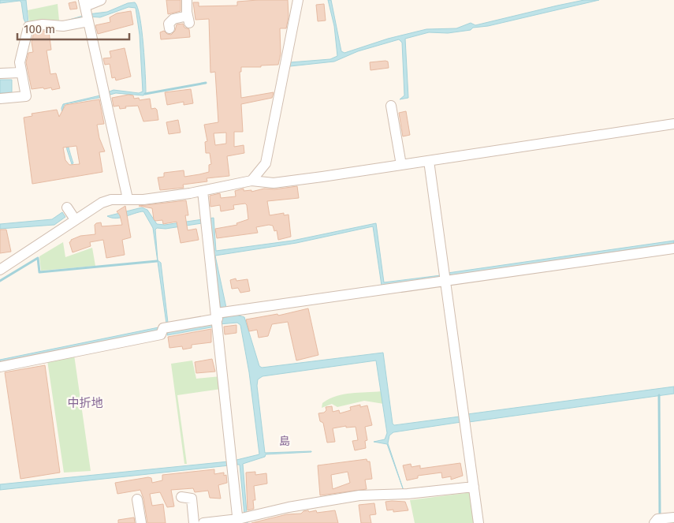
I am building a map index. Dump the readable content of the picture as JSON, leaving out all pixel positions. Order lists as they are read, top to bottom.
{
  "districts": ["中折地", "島"],
  "scale_bar": "100 m"
}
